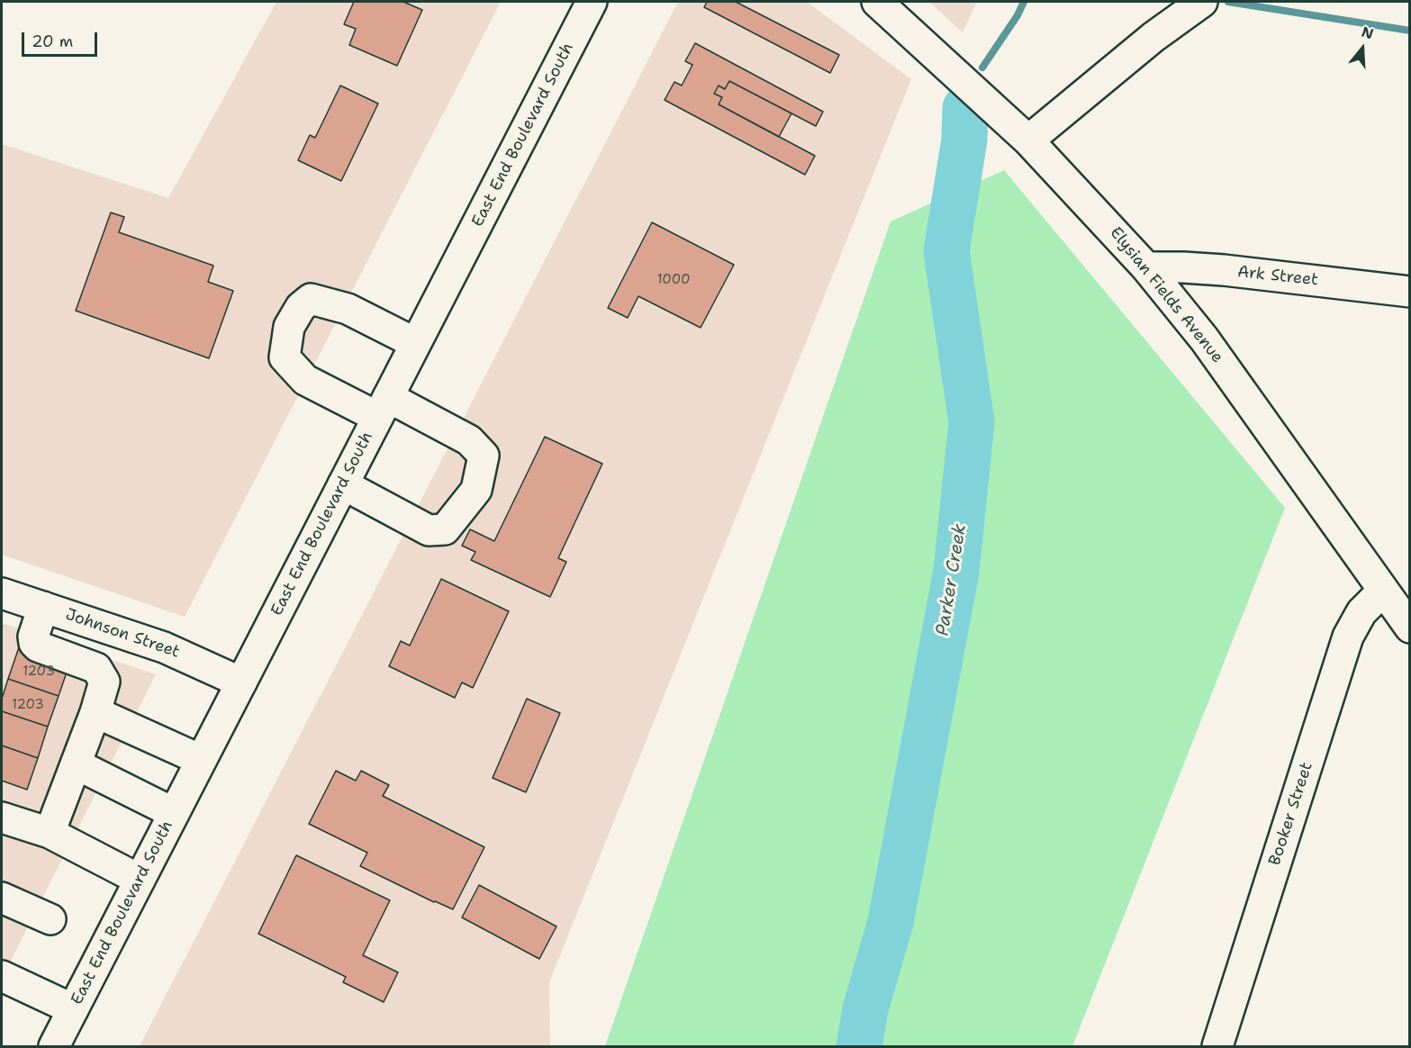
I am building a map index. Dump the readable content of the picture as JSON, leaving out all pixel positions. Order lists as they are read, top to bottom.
{
  "streets": {
    "main road": [
      "East End Boulevard South",
      "Ark Street",
      "Elysian Fields Avenue",
      "Johnson Street",
      "Booker Street"
    ]
  },
  "crossings": [
    ["East End Boulevard South", "Johnson Street"],
    ["Ark Street", "Elysian Fields Avenue"],
    ["Elysian Fields Avenue", "Booker Street"]
  ],
  "water": ["Parker Creek"],
  "house_numbers": ["1000", "1203", "1203"],
  "scale_bar": "20 m",
  "north": "top"
}
